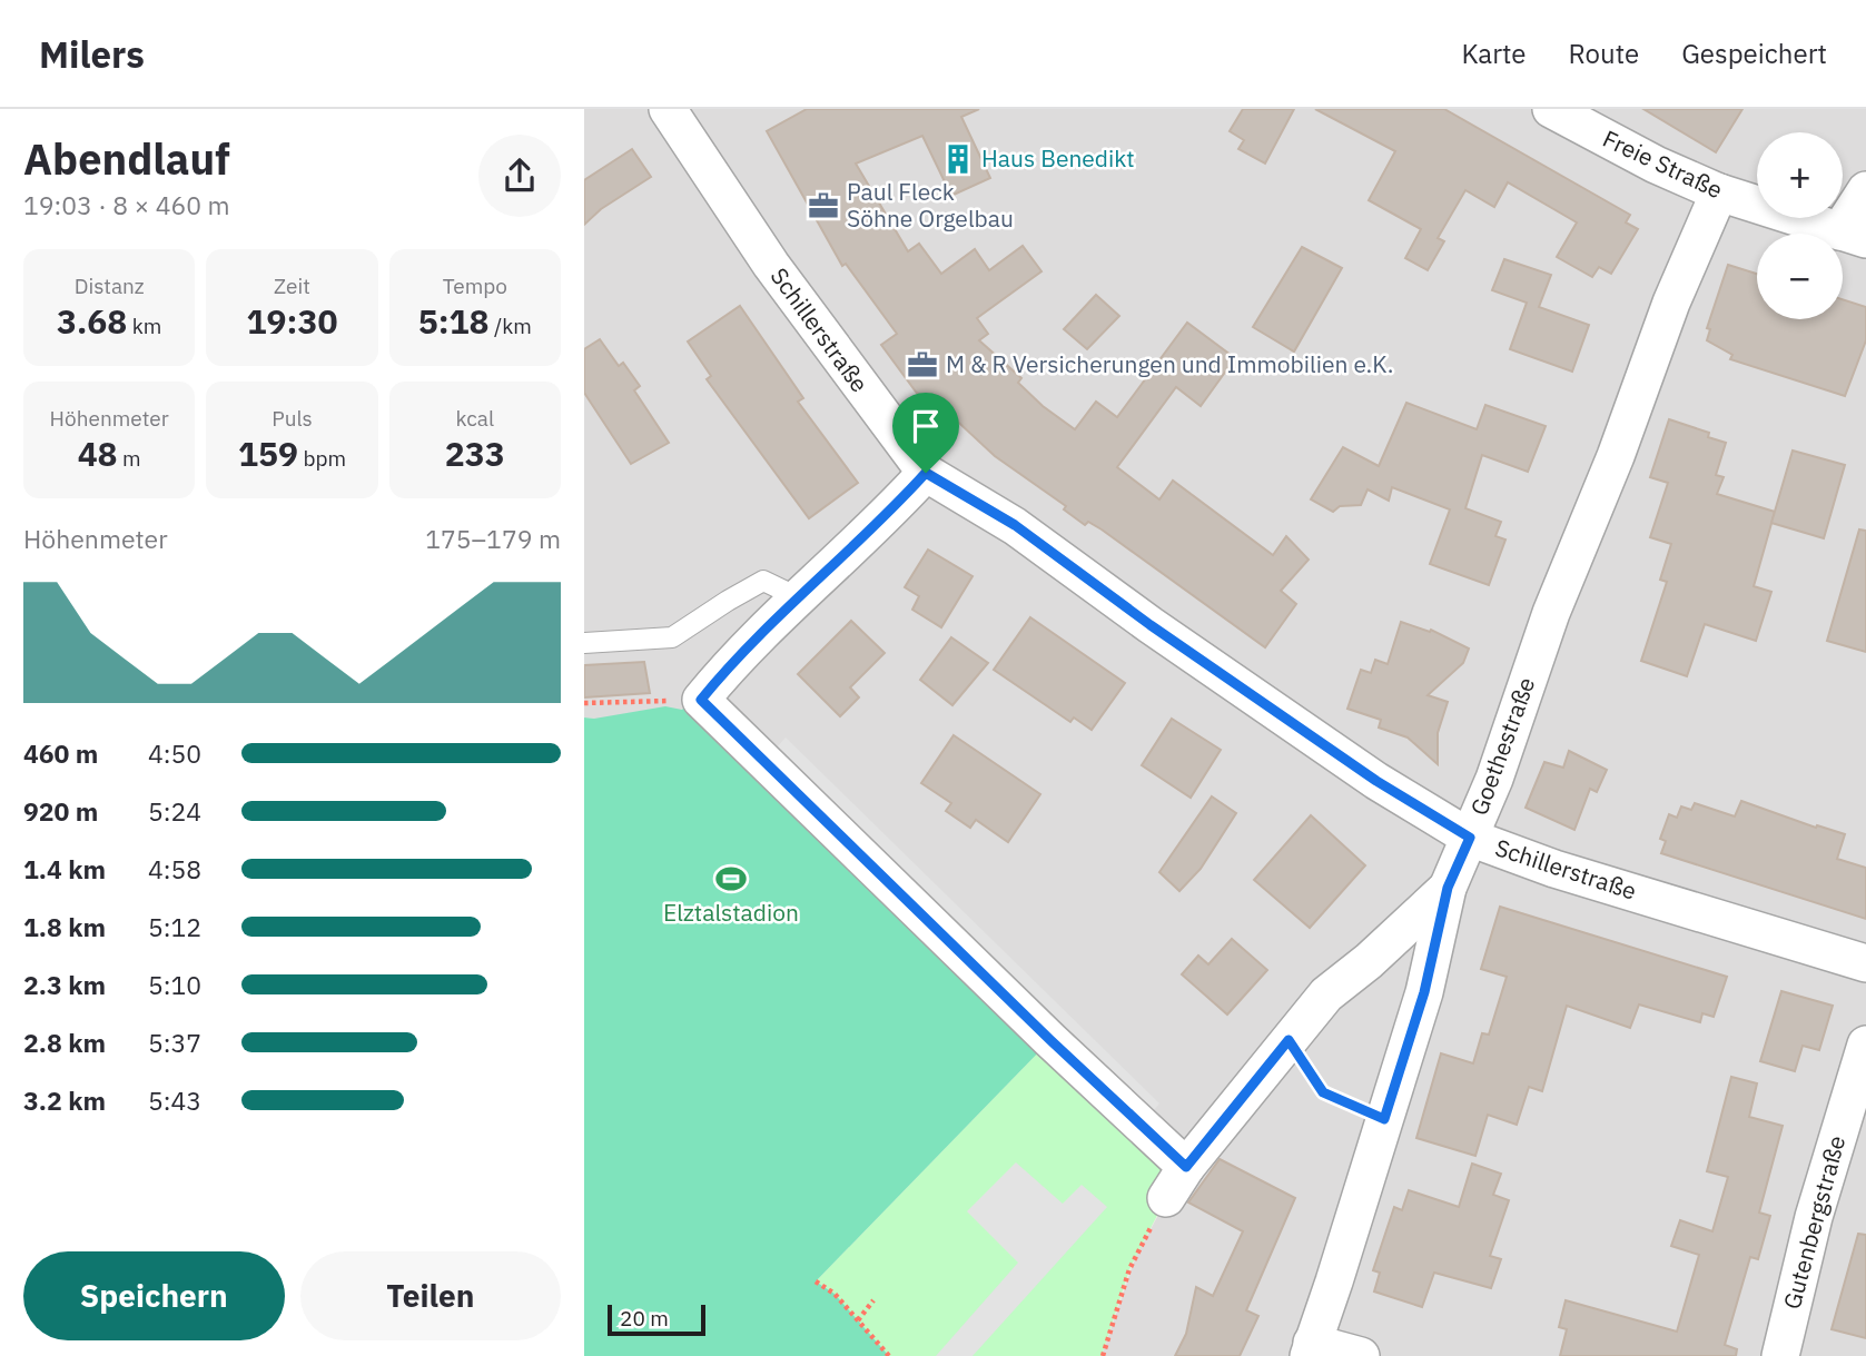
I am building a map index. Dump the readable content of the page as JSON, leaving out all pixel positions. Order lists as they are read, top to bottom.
{
  "streets": {
    "street": [
      "Freie Straße",
      "Schillerstraße",
      "Goethestraße",
      "Gutenbergstraße"
    ]
  },
  "crossings": [
    ["Freie Straße", "Goethestraße"],
    ["Schillerstraße", "Goethestraße"]
  ],
  "places": {
    "building": ["Haus Benedikt"],
    "office": ["Paul Fleck Söhne Orgelbau", "M & R Versicherungen und Immobilien e.K."],
    "sports": ["Elztalstadion"]
  },
  "scale_bar": "20 m",
  "page": {
    "header": "Milers",
    "nav": ["Karte", "Route", "Gespeichert"],
    "heading": ["Abendlauf", "19:03 · 8 × 460 m"],
    "map_buttons": ["+", "−"],
    "stats": [
      ["Distanz", "3.68 km"],
      ["Zeit", "19:30"],
      ["Tempo", "5:18 /km"],
      ["Höhenmeter", "48 m"],
      ["Puls", "159 bpm"],
      ["kcal", "233"]
    ],
    "chart": ["Höhenmeter", "175–179 m"],
    "list": [
      {
        "name": "460 m",
        "note": "4:50"
      },
      {
        "name": "920 m",
        "note": "5:24"
      },
      {
        "name": "1.4 km",
        "note": "4:58"
      },
      {
        "name": "1.8 km",
        "note": "5:12"
      },
      {
        "name": "2.3 km",
        "note": "5:10"
      },
      {
        "name": "2.8 km",
        "note": "5:37"
      },
      {
        "name": "3.2 km",
        "note": "5:43"
      }
    ],
    "buttons": ["Speichern", "Teilen"],
    "scale": "20 m"
  }
}
